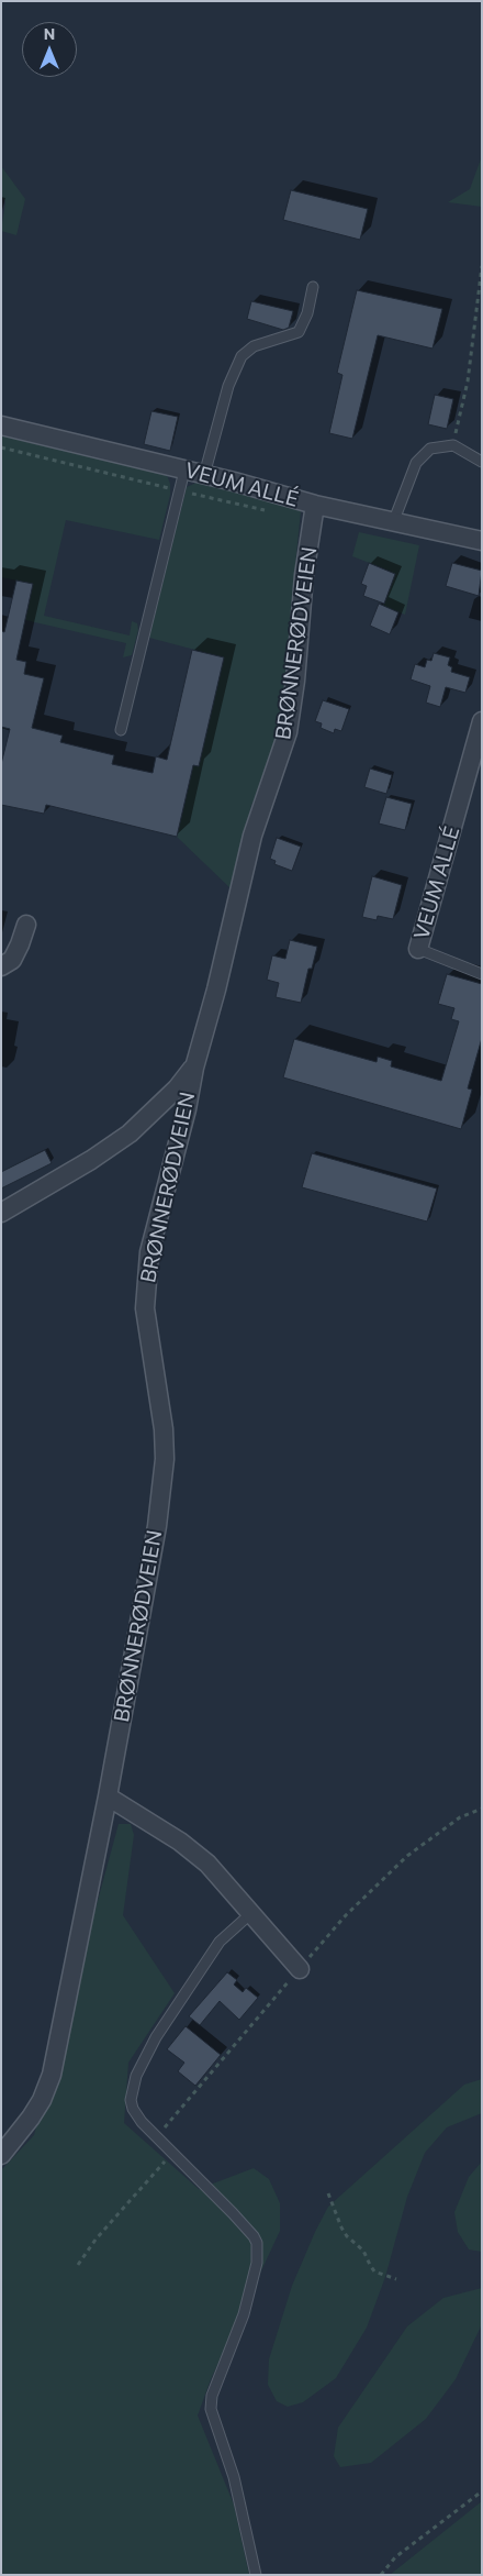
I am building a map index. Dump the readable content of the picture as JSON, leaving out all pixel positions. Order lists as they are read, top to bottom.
{
  "streets": {
    "street": ["VEUM ALLÉ", "BRØNNERØDVEIEN"]
  },
  "crossings": [
    ["VEUM ALLÉ", "BRØNNERØDVEIEN"]
  ],
  "north": "top"
}
